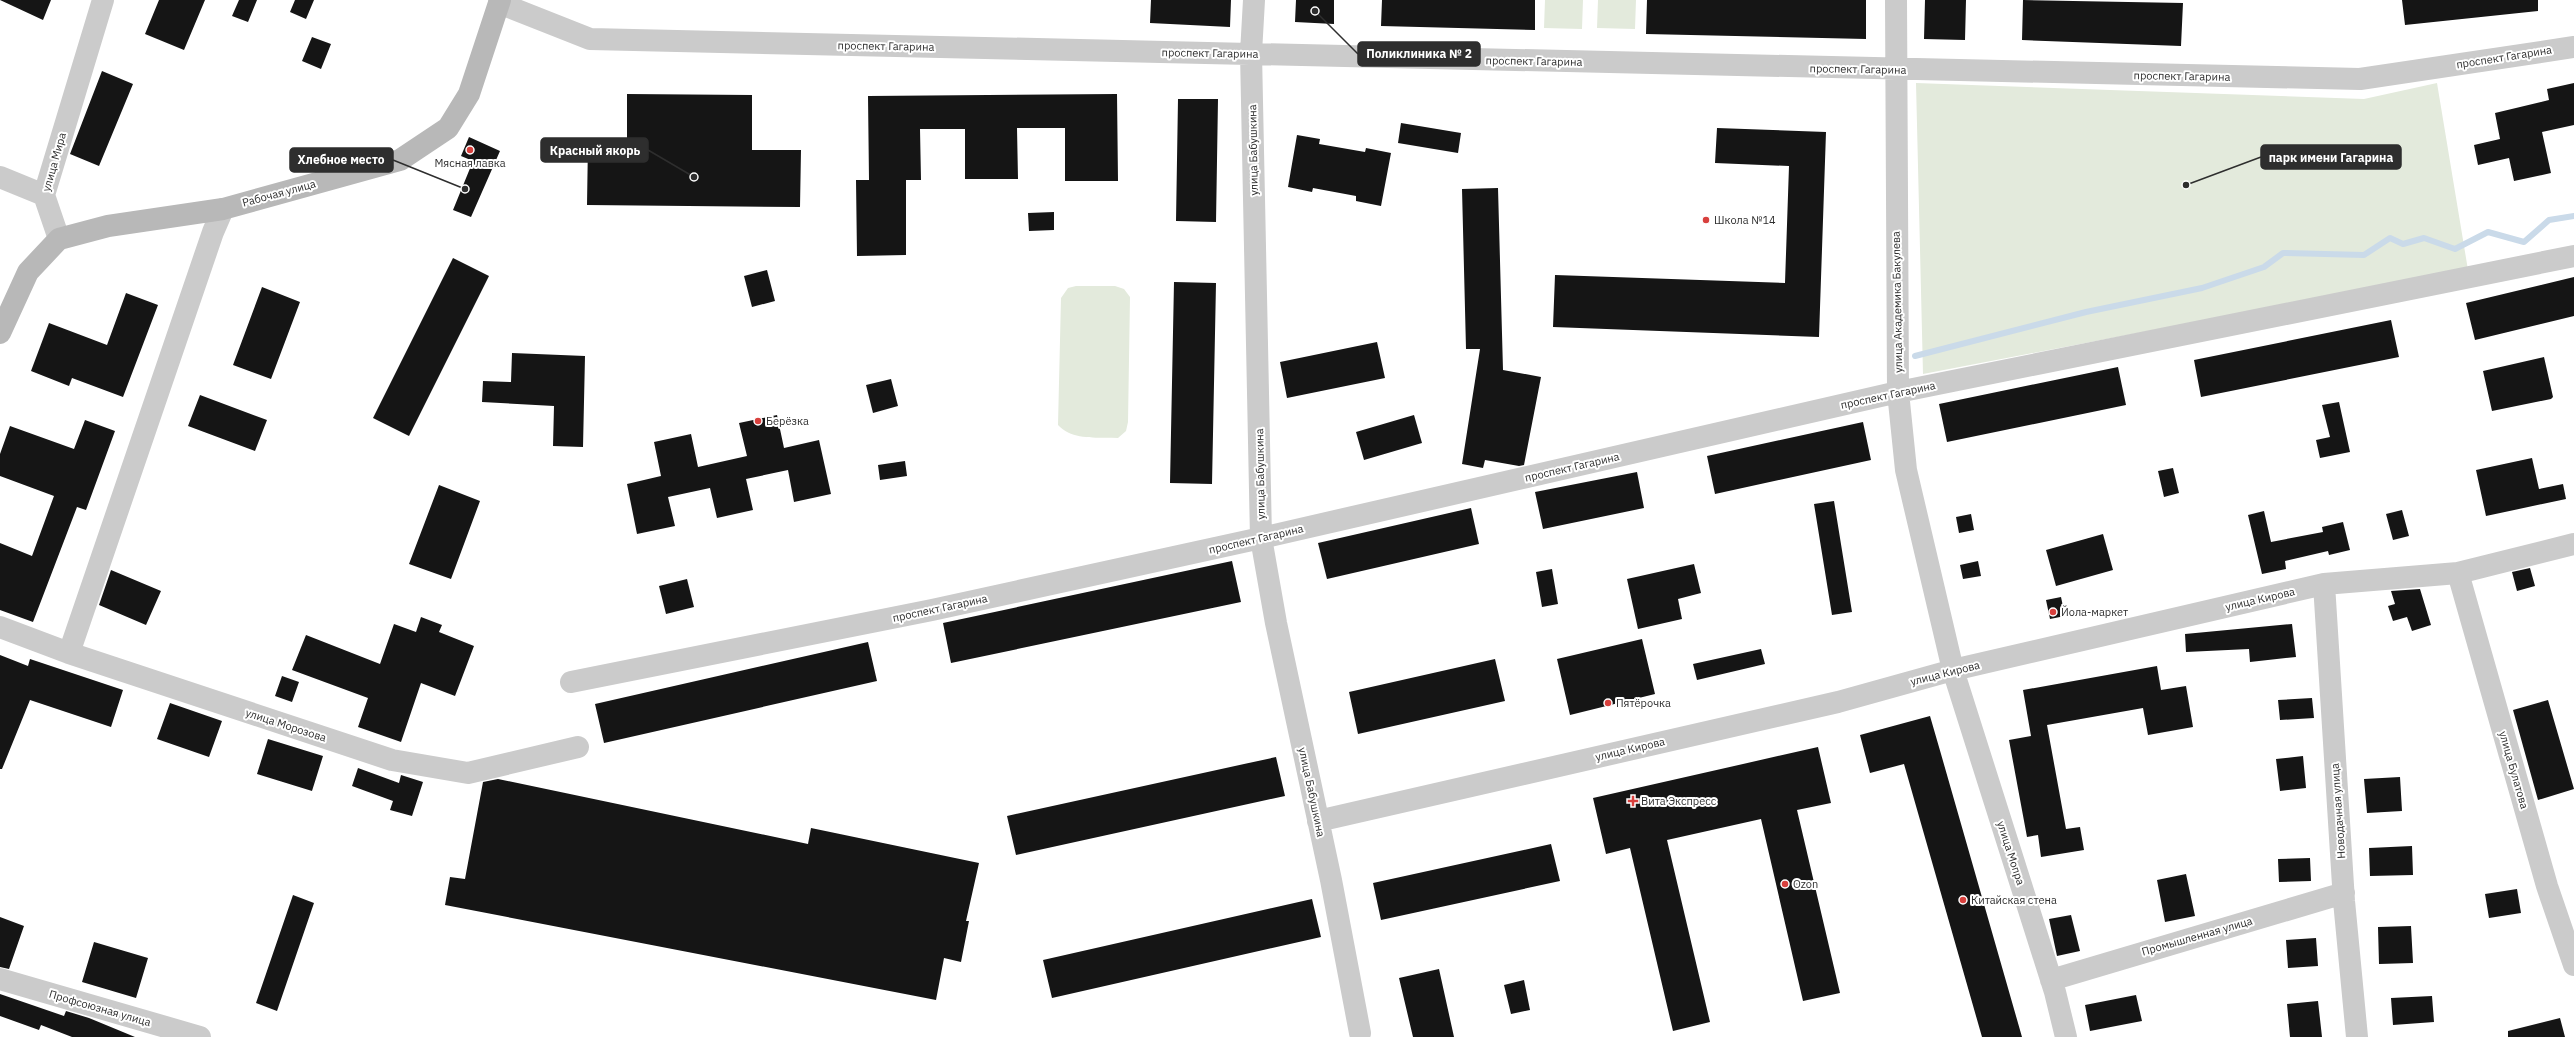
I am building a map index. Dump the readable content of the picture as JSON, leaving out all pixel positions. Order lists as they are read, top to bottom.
{
  "streets": {
    "street": [
      "проспект Гагарина",
      "улица Бабушкина",
      "улица Мира",
      "Рабочая улица",
      "улица Академика Бакулева",
      "улица Кирова",
      "улица Морозова",
      "улица Булатова",
      "Новодачная улица",
      "улица Мопра",
      "Промышленная улица",
      "Профсоюзная улица"
    ]
  },
  "crossings": [
    ["проспект Гагарина", "улица Бабушкина"],
    ["проспект Гагарина", "Рабочая улица"],
    ["проспект Гагарина", "улица Академика Бакулева"],
    ["улица Бабушкина", "улица Кирова"],
    ["улица Мира", "Рабочая улица"],
    ["улица Академика Бакулева", "улица Кирова"],
    ["улица Академика Бакулева", "улица Мопра"],
    ["улица Кирова", "улица Булатова"],
    ["улица Кирова", "Новодачная улица"],
    ["улица Кирова", "улица Мопра"],
    ["Новодачная улица", "Промышленная улица"],
    ["улица Мопра", "Промышленная улица"]
  ],
  "places": {
    "other": [
      "Поликлиника № 2",
      "Мясная лавка",
      "Красный якорь",
      "парк имени Гагарина",
      "Хлебное место",
      "Школа №14",
      "Берёзка",
      "Йола-маркет",
      "Пятёрочка",
      "Ozon",
      "Китайская стена"
    ],
    "health": ["Вита Экспресс"]
  }
}
